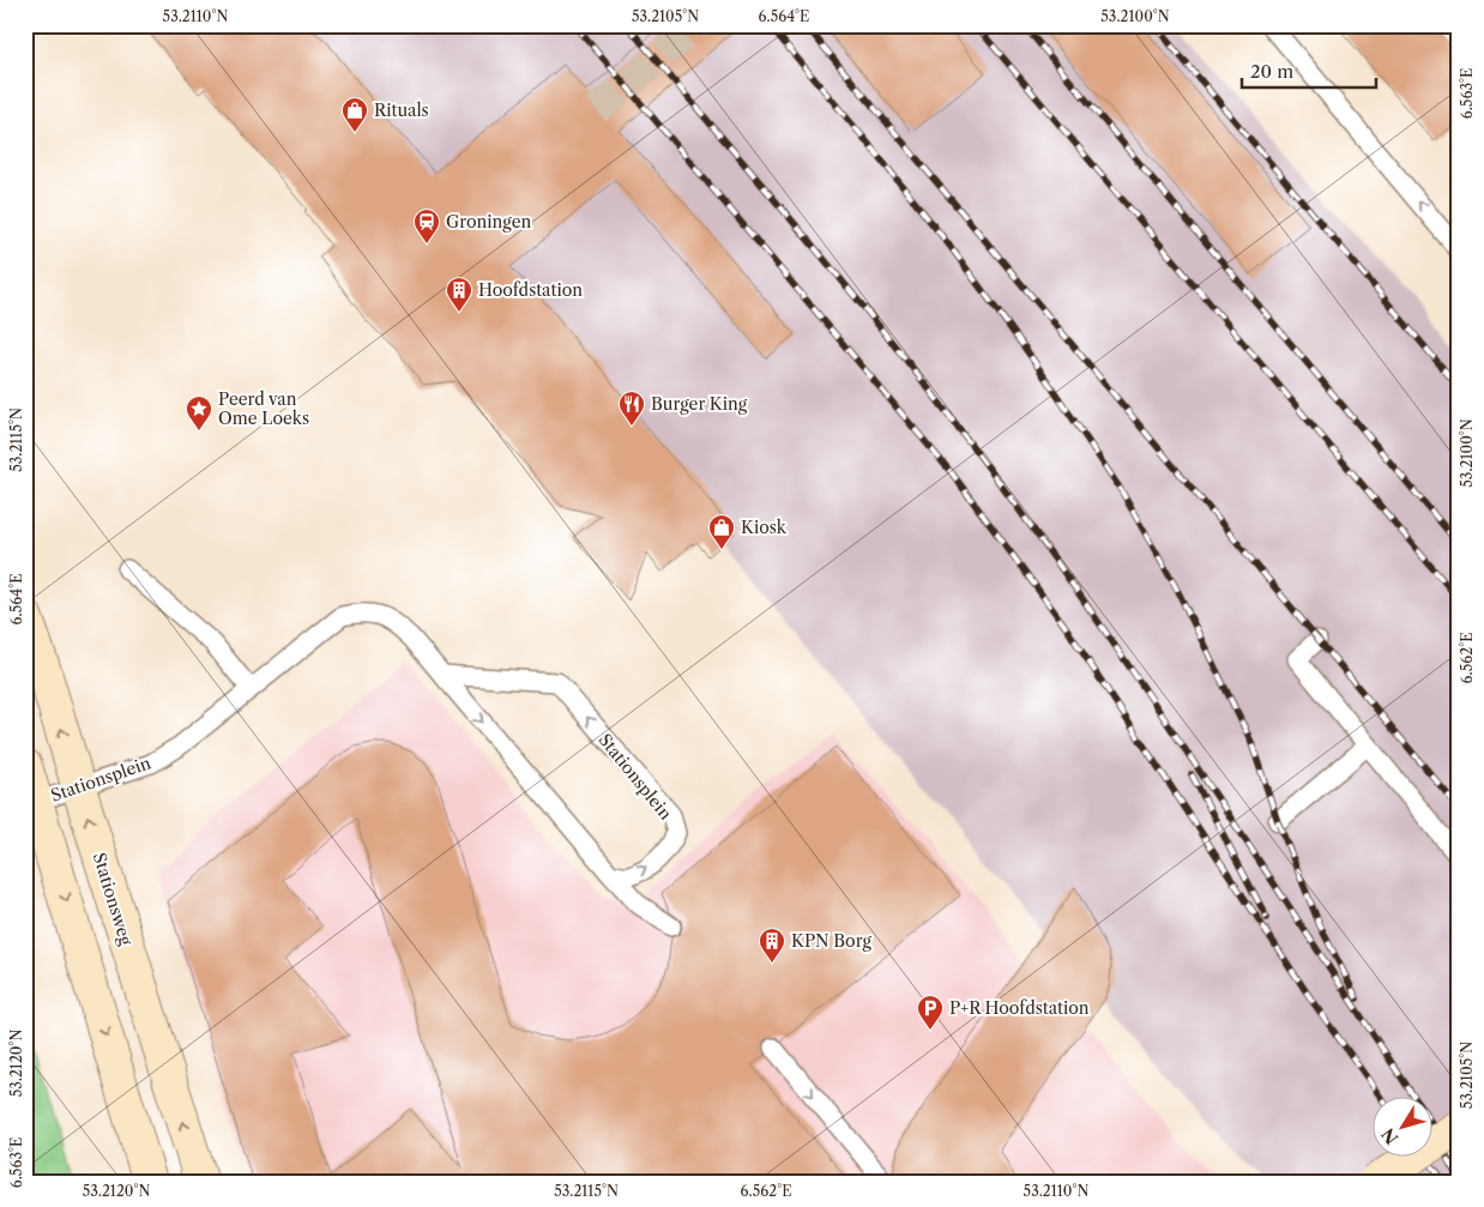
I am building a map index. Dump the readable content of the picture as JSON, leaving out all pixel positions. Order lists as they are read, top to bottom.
{
  "streets": {
    "main road": ["Stationsweg"],
    "lane": ["Stationsplein"]
  },
  "crossings": [
    ["Stationsplein", "Stationsweg"]
  ],
  "places": {
    "shop": ["Rituals", "Kiosk"],
    "station": ["Groningen"],
    "building": ["Hoofdstation", "KPN Borg"],
    "restaurant": ["Burger King"],
    "place": ["Peerd van Ome Loeks"],
    "parking": ["P+R Hoofdstation"]
  },
  "scale_bar": "20 m",
  "north": "bottom left",
  "coordinates": [
    "53.2110°N",
    "53.2105°N",
    "6.564°E",
    "53.2100°N",
    "6.563°E",
    "53.2115°N",
    "6.562°E",
    "53.2120°N"
  ]
}
